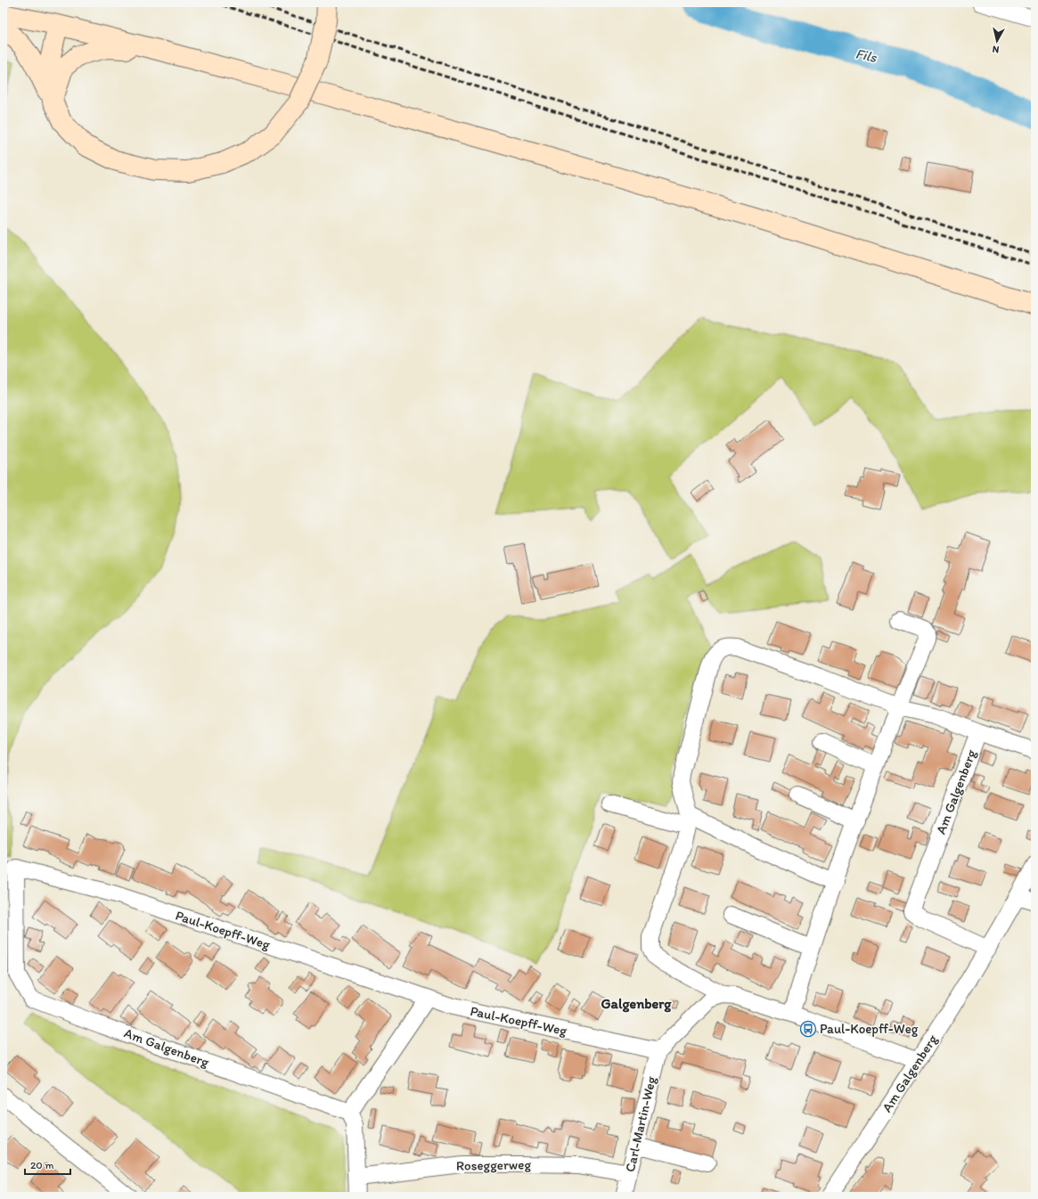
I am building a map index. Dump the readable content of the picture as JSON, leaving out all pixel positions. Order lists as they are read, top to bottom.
{
  "streets": {
    "street": [
      "Am Galgenberg",
      "Paul-Koepff-Weg",
      "Carl-Martin-Weg",
      "Roseggerweg"
    ]
  },
  "crossings": [
    ["Am Galgenberg", "Paul-Koepff-Weg"],
    ["Paul-Koepff-Weg", "Carl-Martin-Weg"],
    ["Carl-Martin-Weg", "Roseggerweg"]
  ],
  "districts": ["Galgenberg"],
  "water": ["Fils"],
  "places": {
    "bus stop": ["Paul-Koepff-Weg"]
  },
  "scale_bar": "20 m",
  "north": "bottom"
}
